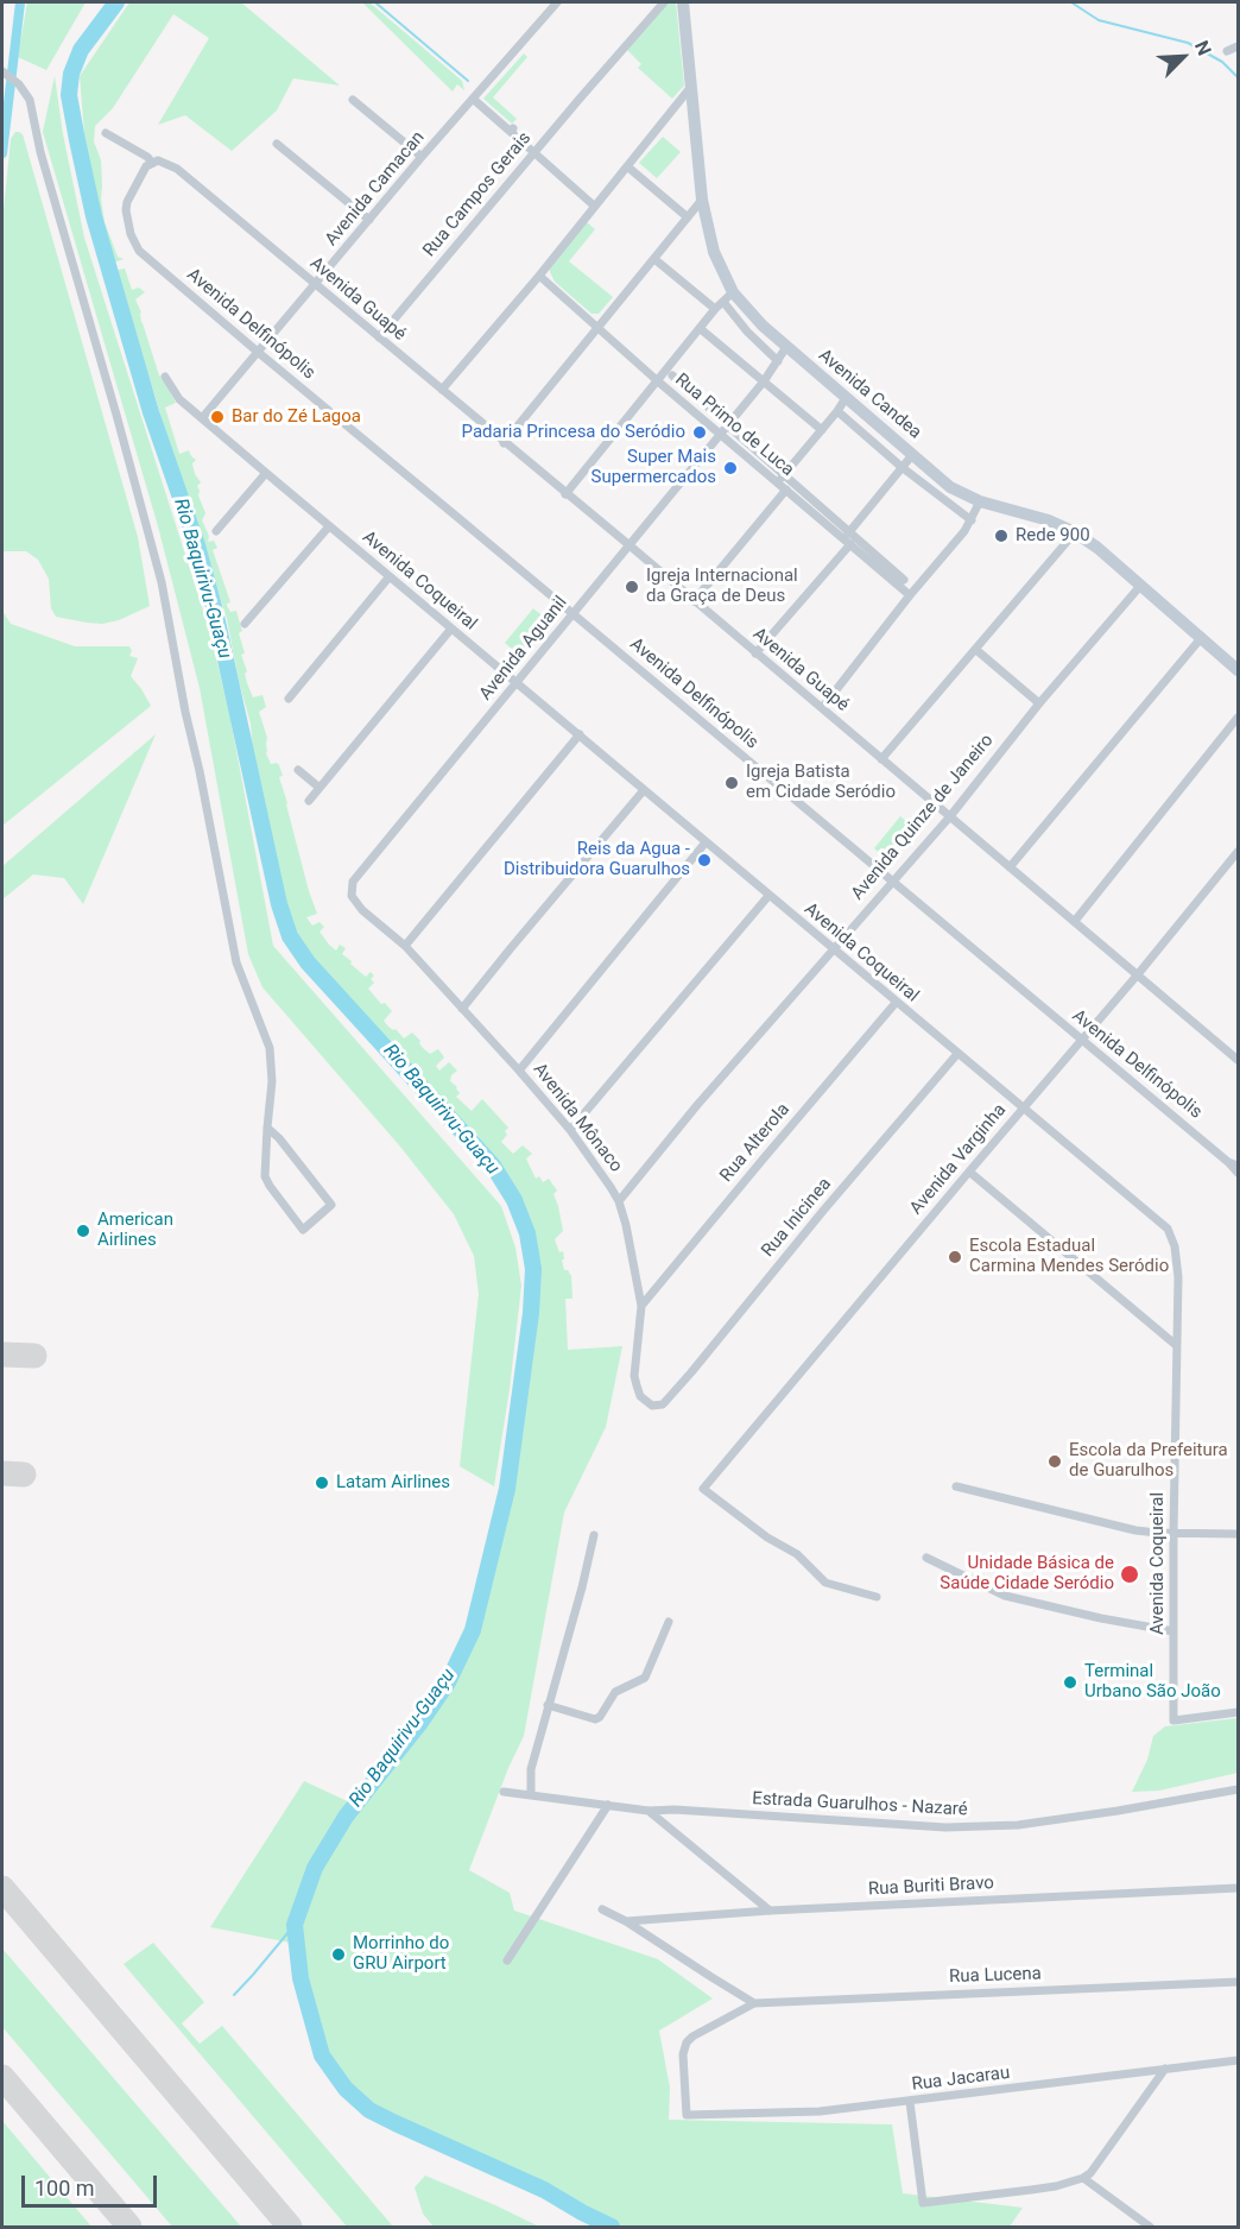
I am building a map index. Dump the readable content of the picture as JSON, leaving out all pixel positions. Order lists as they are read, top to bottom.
{
  "streets": {
    "main road": ["Avenida Candea"],
    "street": [
      "Avenida Camacan",
      "Rua Campos Gerais",
      "Avenida Guapé",
      "Avenida Delfinópolis",
      "Rua Primo de Luca",
      "Avenida Coqueiral",
      "Avenida Aguanil",
      "Avenida Quinze de Janeiro",
      "Avenida Mônaco",
      "Rua Alterola",
      "Avenida Varginha",
      "Rua Inicinea",
      "Estrada Guarulhos - Nazaré",
      "Rua Buriti Bravo",
      "Rua Lucena",
      "Rua Jacarau"
    ]
  },
  "crossings": [
    ["Avenida Camacan", "Avenida Guapé"],
    ["Avenida Camacan", "Avenida Delfinópolis"],
    ["Avenida Camacan", "Avenida Coqueiral"],
    ["Rua Campos Gerais", "Avenida Guapé"],
    ["Avenida Guapé", "Avenida Delfinópolis"],
    ["Avenida Guapé", "Avenida Aguanil"],
    ["Avenida Guapé", "Avenida Quinze de Janeiro"],
    ["Avenida Guapé", "Avenida Varginha"],
    ["Avenida Delfinópolis", "Avenida Aguanil"],
    ["Avenida Delfinópolis", "Avenida Quinze de Janeiro"],
    ["Avenida Delfinópolis", "Avenida Varginha"],
    ["Avenida Candea", "Avenida Aguanil"],
    ["Avenida Candea", "Avenida Quinze de Janeiro"],
    ["Rua Primo de Luca", "Avenida Aguanil"],
    ["Avenida Coqueiral", "Avenida Aguanil"],
    ["Avenida Coqueiral", "Avenida Quinze de Janeiro"],
    ["Avenida Coqueiral", "Rua Alterola"],
    ["Avenida Coqueiral", "Avenida Varginha"],
    ["Avenida Coqueiral", "Rua Inicinea"],
    ["Avenida Aguanil", "Avenida Mônaco"],
    ["Avenida Quinze de Janeiro", "Avenida Mônaco"],
    ["Avenida Mônaco", "Rua Alterola"],
    ["Avenida Mônaco", "Rua Inicinea"],
    ["Rua Lucena", "Rua Jacarau"]
  ],
  "water": ["Rio Baquirivu-Guaçu"],
  "places": [
    "Bar do Zé Lagoa",
    "Padaria Princesa do Seródio",
    "Super Mais Supermercados",
    "Rede 900",
    "Igreja Internacional da Graça de Deus",
    "Igreja Batista em Cidade Seródio",
    "Reis da Agua - Distribuidora Guarulhos",
    "American Airlines",
    "Escola Estadual Carmina Mendes Seródio",
    "Escola da Prefeitura de Guarulhos",
    "Latam Airlines",
    "Unidade Básica de Saúde Cidade Seródio",
    "Terminal Urbano São João",
    "Morrinho do GRU Airport"
  ],
  "scale_bar": "100 m",
  "north": "top right"
}
